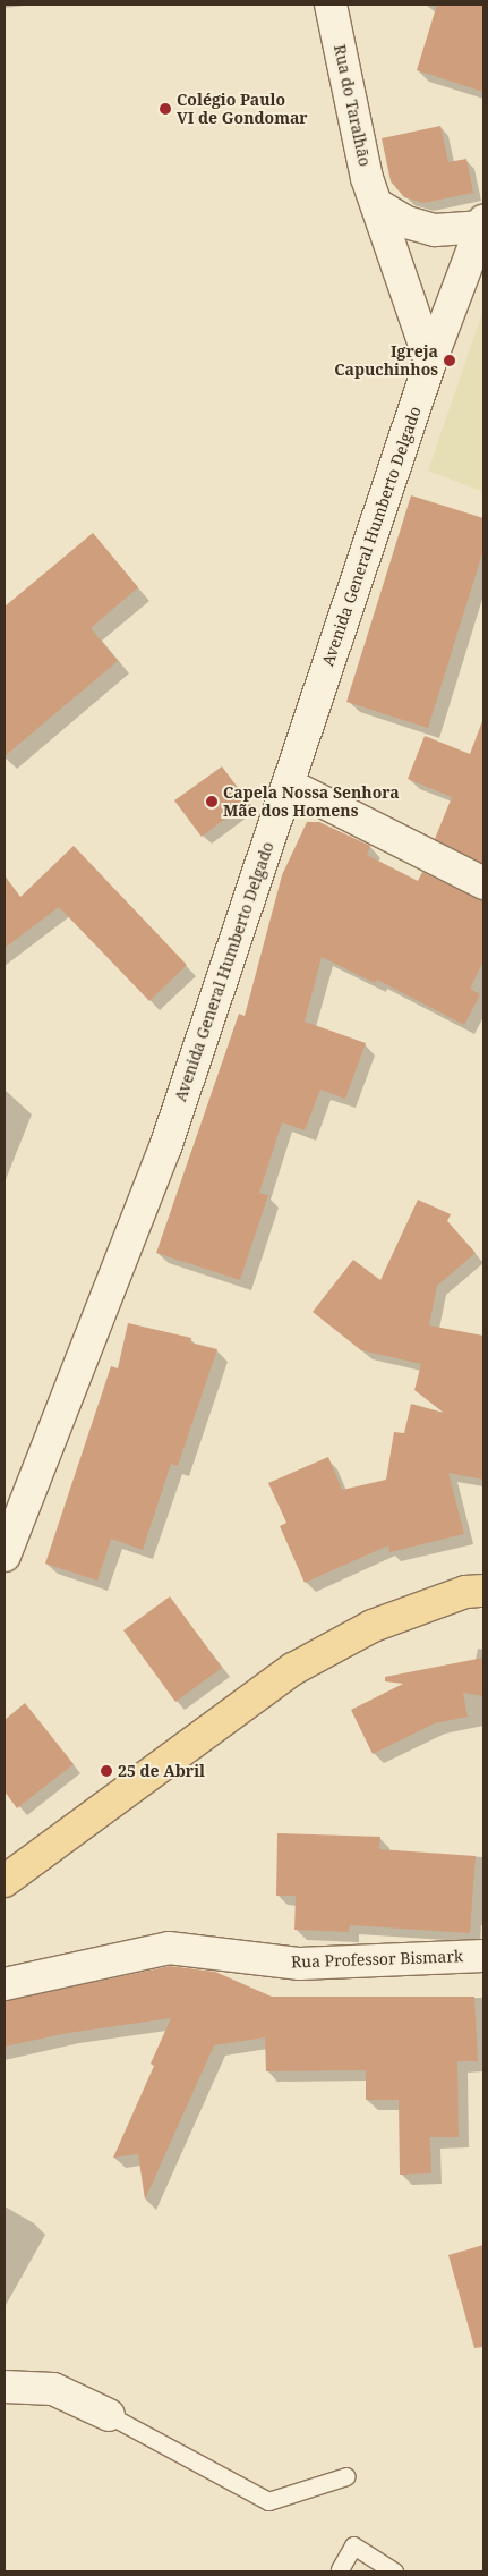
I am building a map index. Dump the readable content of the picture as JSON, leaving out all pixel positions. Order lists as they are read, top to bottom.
{
  "streets": {
    "street": ["Rua do Taralhão", "Avenida General Humberto Delgado", "Rua Professor Bismark"]
  },
  "crossings": [
    ["Rua do Taralhão", "Avenida General Humberto Delgado"]
  ],
  "places": [
    "Colégio Paulo VI de Gondomar",
    "Igreja Capuchinhos",
    "Capela Nossa Senhora Mãe dos Homens",
    "25 de Abril"
  ]
}
